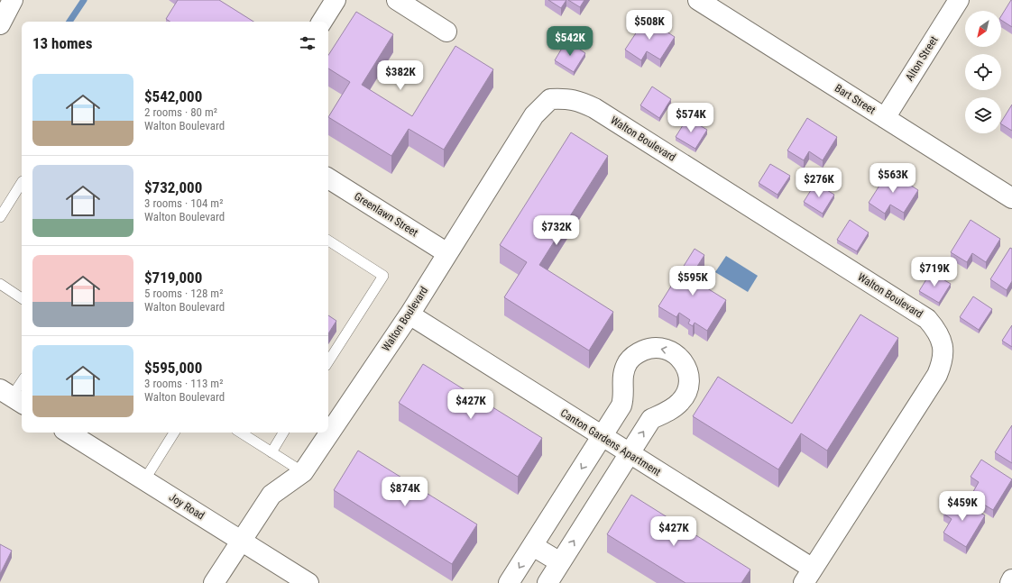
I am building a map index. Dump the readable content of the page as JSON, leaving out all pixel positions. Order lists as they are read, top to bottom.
{
  "streets": {
    "street": [
      "Alton Street",
      "Bart Street",
      "Walton Boulevard",
      "Greenlawn Street",
      "Canton Gardens Apartment",
      "Joy Road"
    ]
  },
  "crossings": [
    ["Alton Street", "Bart Street"],
    ["Walton Boulevard", "Greenlawn Street"],
    ["Walton Boulevard", "Canton Gardens Apartment"],
    ["Walton Boulevard", "Joy Road"]
  ],
  "north": "bottom left",
  "page": {
    "price": [
      "$508K",
      "$542K",
      "$382K",
      "$574K",
      "$563K",
      "$276K",
      "$732K",
      "$719K",
      "$595K",
      "$427K",
      "$874K",
      "$459K",
      "$427K"
    ],
    "heading": "13 homes",
    "list": [
      {
        "name": "$542,000",
        "note": "2 rooms · 80 m² · Walton Boulevard"
      },
      {
        "name": "$732,000",
        "note": "3 rooms · 104 m² · Walton Boulevard"
      },
      {
        "name": "$719,000",
        "note": "5 rooms · 128 m² · Walton Boulevard"
      },
      {
        "name": "$595,000",
        "note": "3 rooms · 113 m² · Walton Boulevard"
      }
    ]
  }
}
